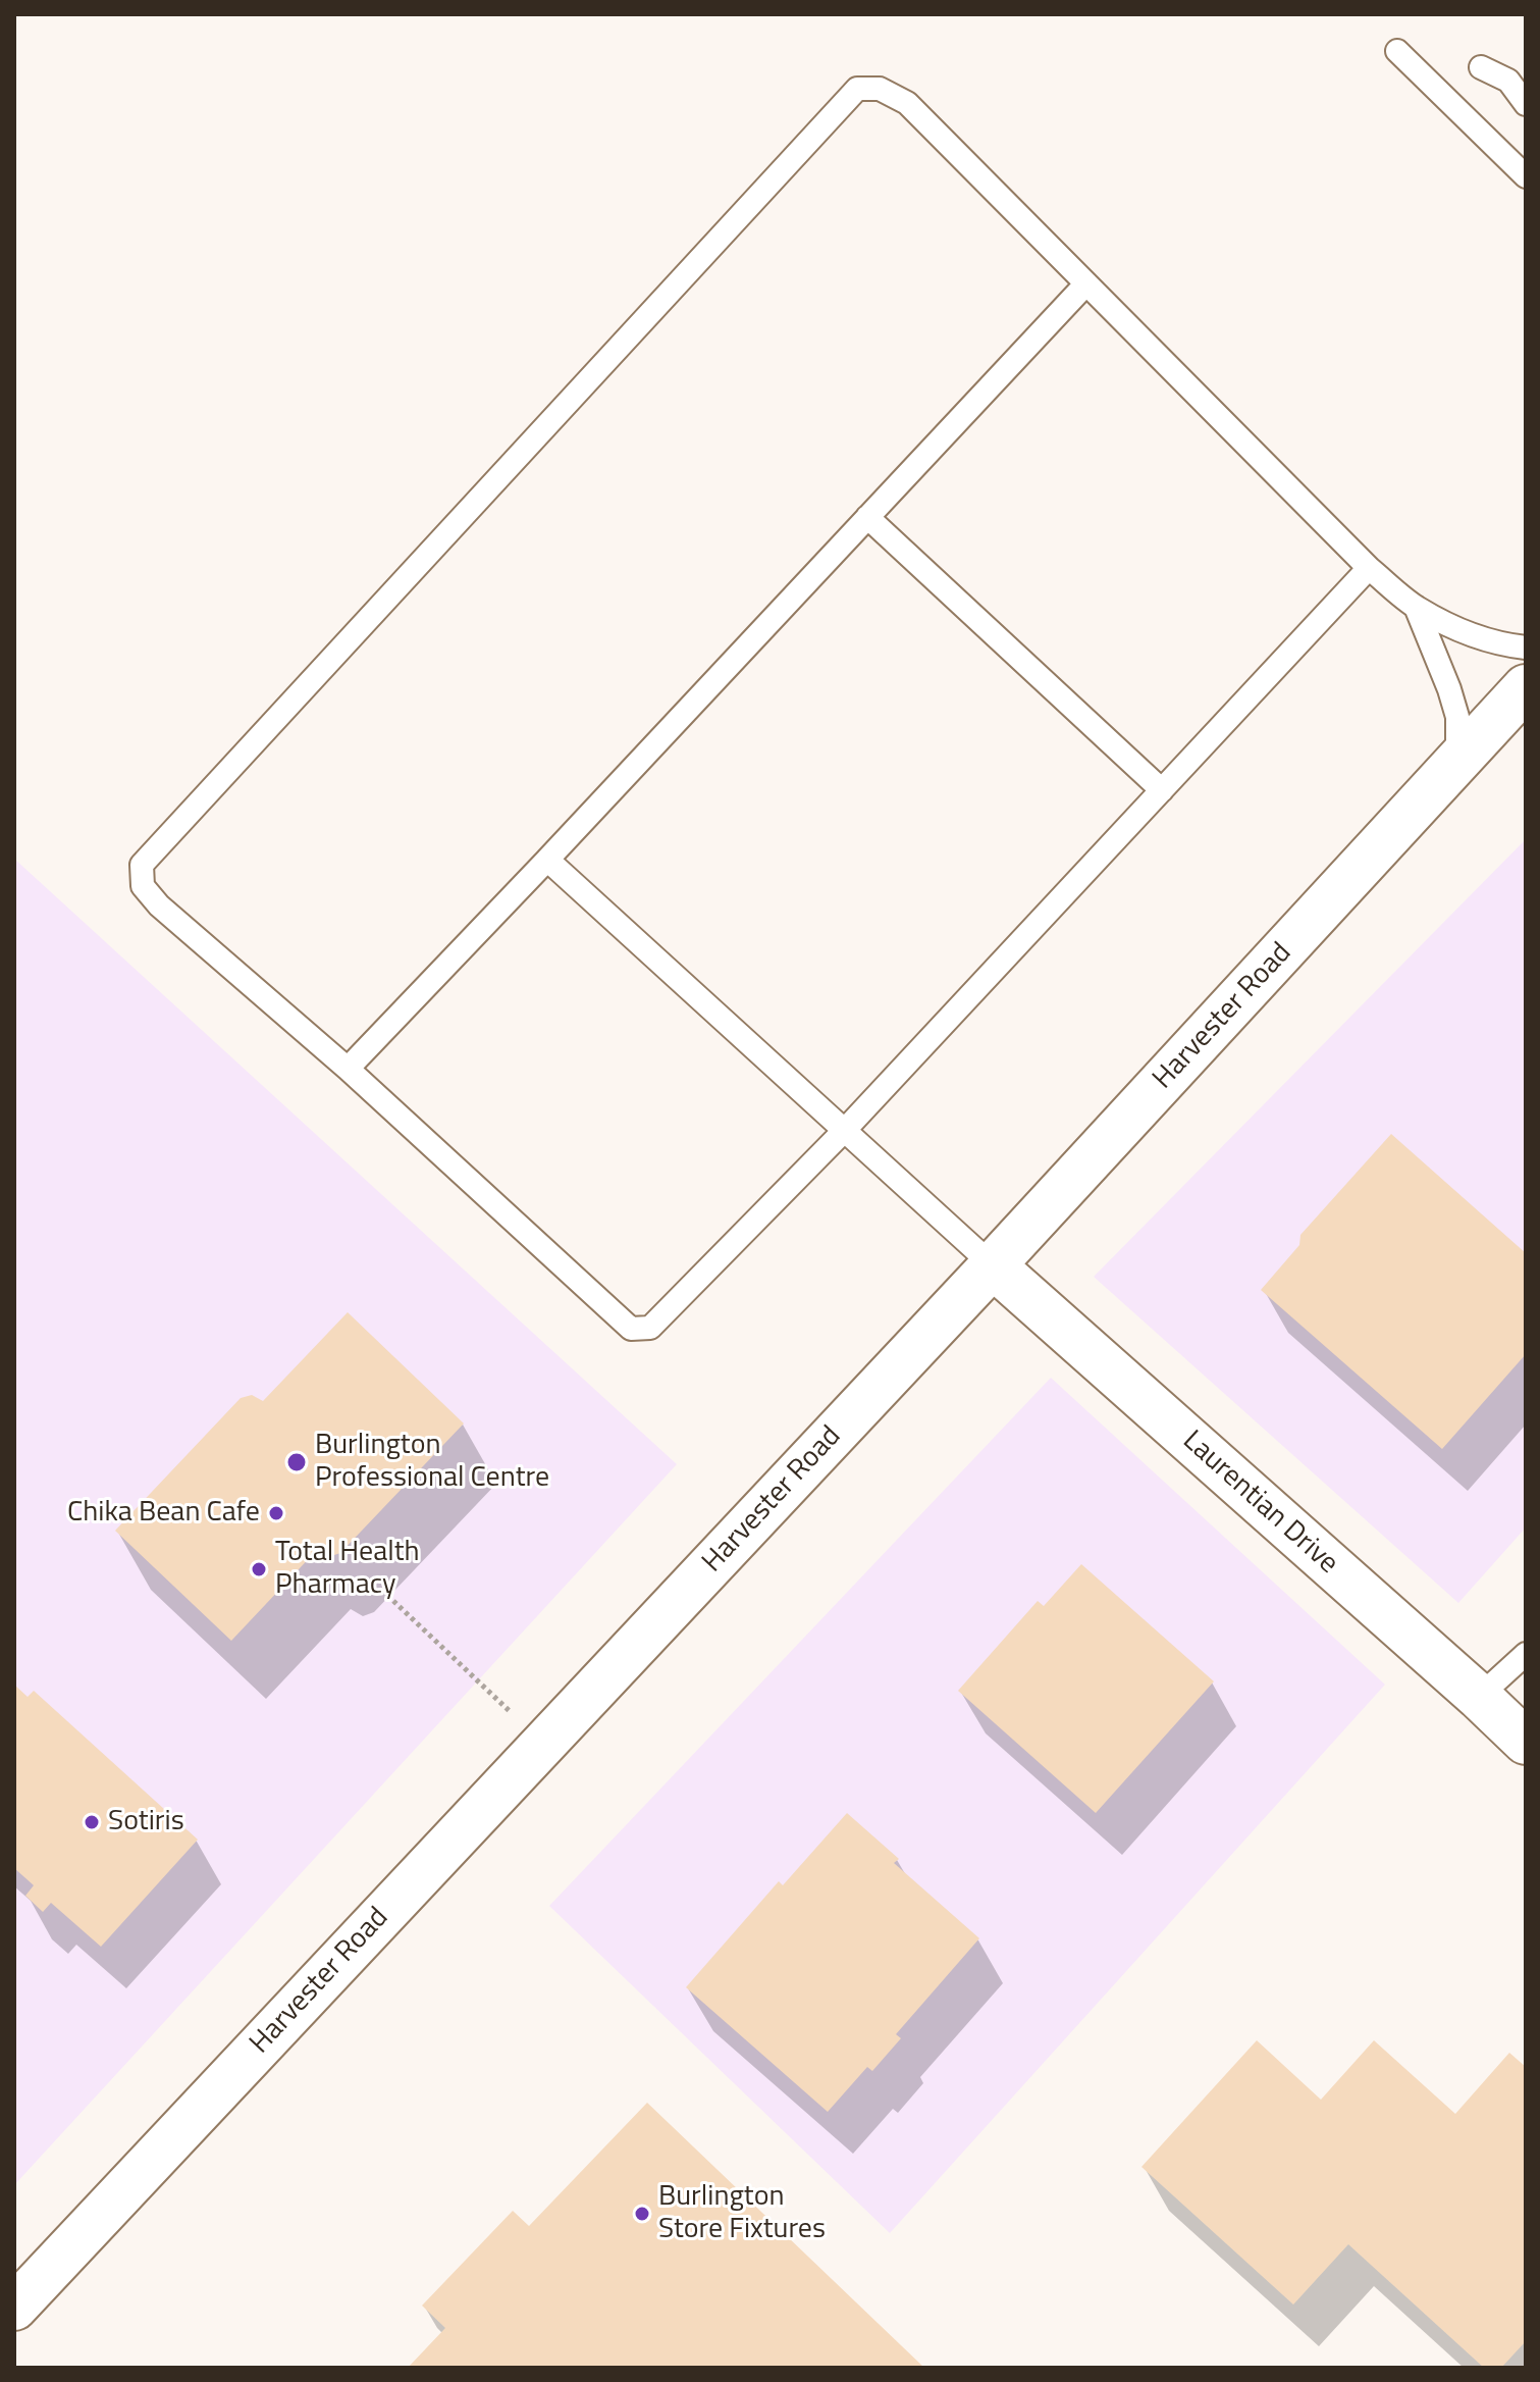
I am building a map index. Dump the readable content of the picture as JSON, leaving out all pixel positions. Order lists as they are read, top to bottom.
{
  "streets": {
    "main road": ["Harvester Road", "Laurentian Drive"]
  },
  "crossings": [
    ["Harvester Road", "Laurentian Drive"]
  ],
  "places": [
    "Burlington Professional Centre",
    "Chika Bean Cafe",
    "Total Health Pharmacy",
    "Sotiris",
    "Burlington Store Fixtures"
  ]
}
